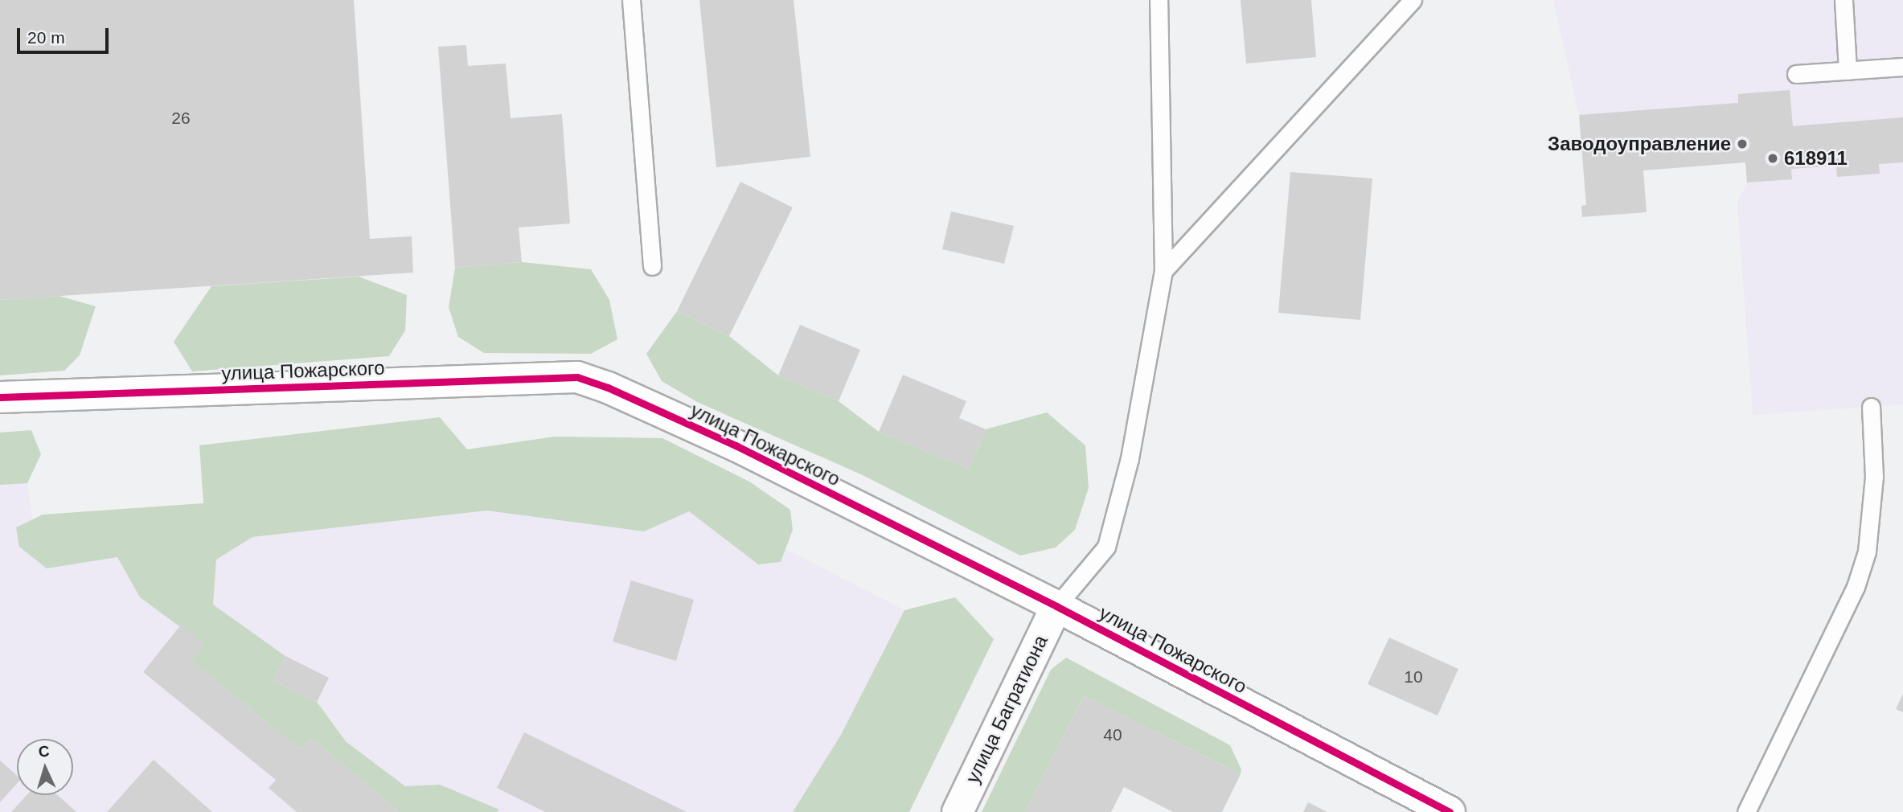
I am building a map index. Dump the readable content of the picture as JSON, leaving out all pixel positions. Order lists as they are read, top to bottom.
{
  "streets": {
    "street": ["улица Пожарского", "улица Багратиона"]
  },
  "crossings": [
    ["улица Пожарского", "улица Багратиона"]
  ],
  "places": ["Заводоуправление", "618911"],
  "house_numbers": ["26", "10", "40"],
  "scale_bar": "20 m",
  "north": "top"
}
